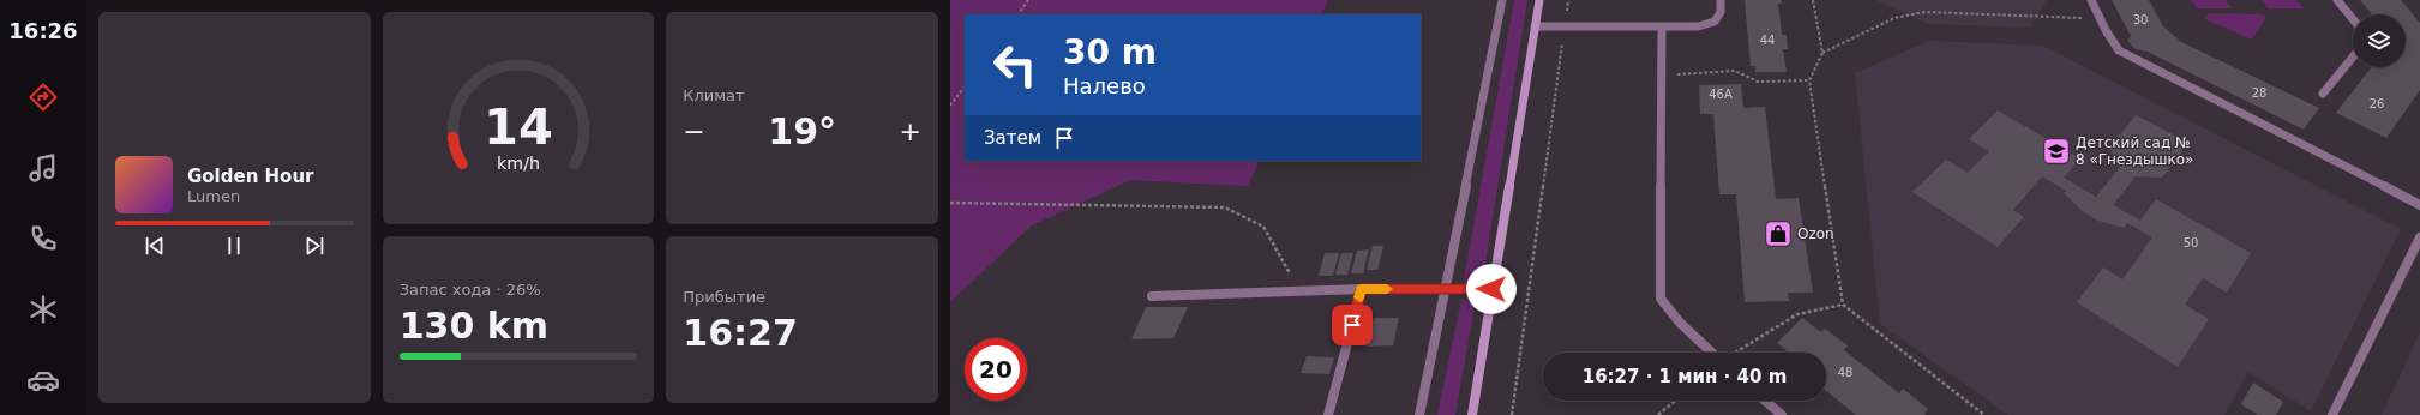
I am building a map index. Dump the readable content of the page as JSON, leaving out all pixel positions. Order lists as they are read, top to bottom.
{
  "places": {
    "school or university": ["Детский сад № 8 «Гнездышко»"],
    "shop": ["Ozon"]
  },
  "house_numbers": [
    "30",
    "44",
    "28",
    "46А",
    "26",
    "50",
    "48"
  ],
  "page": {
    "tabs": "16:26",
    "tile": [
      "Климат",
      ["Запас хода · 26%", "130 km"],
      ["Прибытие", "16:27"]
    ],
    "turn": ["30 m", "Налево"],
    "heat": ["−", "19°", "+"],
    "then": "Затем",
    "song": ["Golden Hour", "Lumen"],
    "limit": "20",
    "trip": "16:27 · 1 мин · 40 m",
    "gauge": ["14", "km/h"]
  }
}
